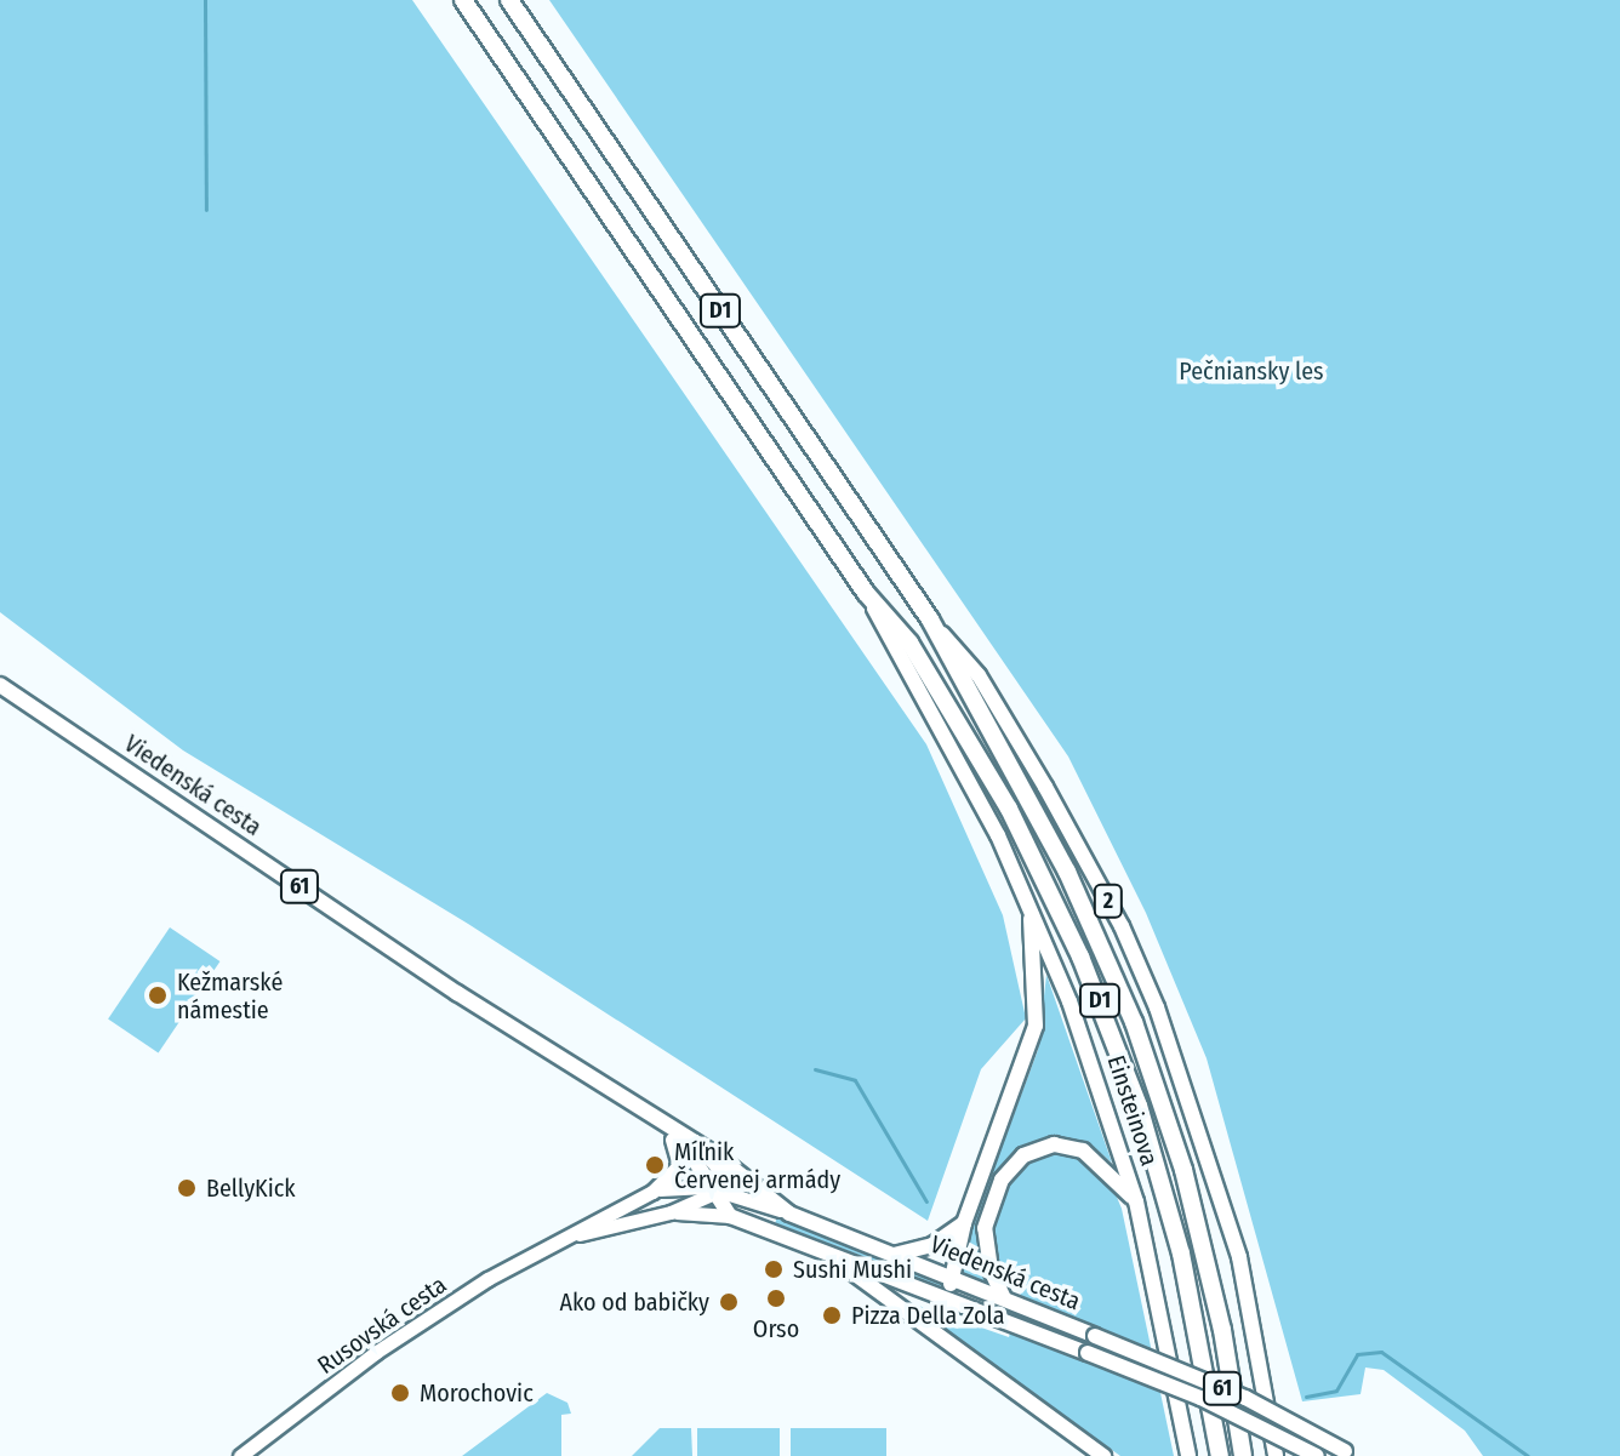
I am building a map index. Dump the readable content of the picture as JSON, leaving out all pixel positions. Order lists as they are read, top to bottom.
{
  "streets": {
    "highway": ["D1"],
    "main road": [
      "Viedenská cesta",
      "61",
      "2",
      "Einsteinova"
    ],
    "street": ["Rusovská cesta"]
  },
  "crossings": [
    ["D1", "2"],
    ["D1", "Einsteinova"],
    ["Viedenská cesta", "Rusovská cesta"]
  ],
  "parks": ["Pečniansky les"],
  "places": [
    "Kežmarské námestie",
    "Míľnik Červenej armády",
    "BellyKick",
    "Sushi Mushi",
    "Orso",
    "Ako od babičky",
    "Pizza Della Zola",
    "Morochovic"
  ]
}
